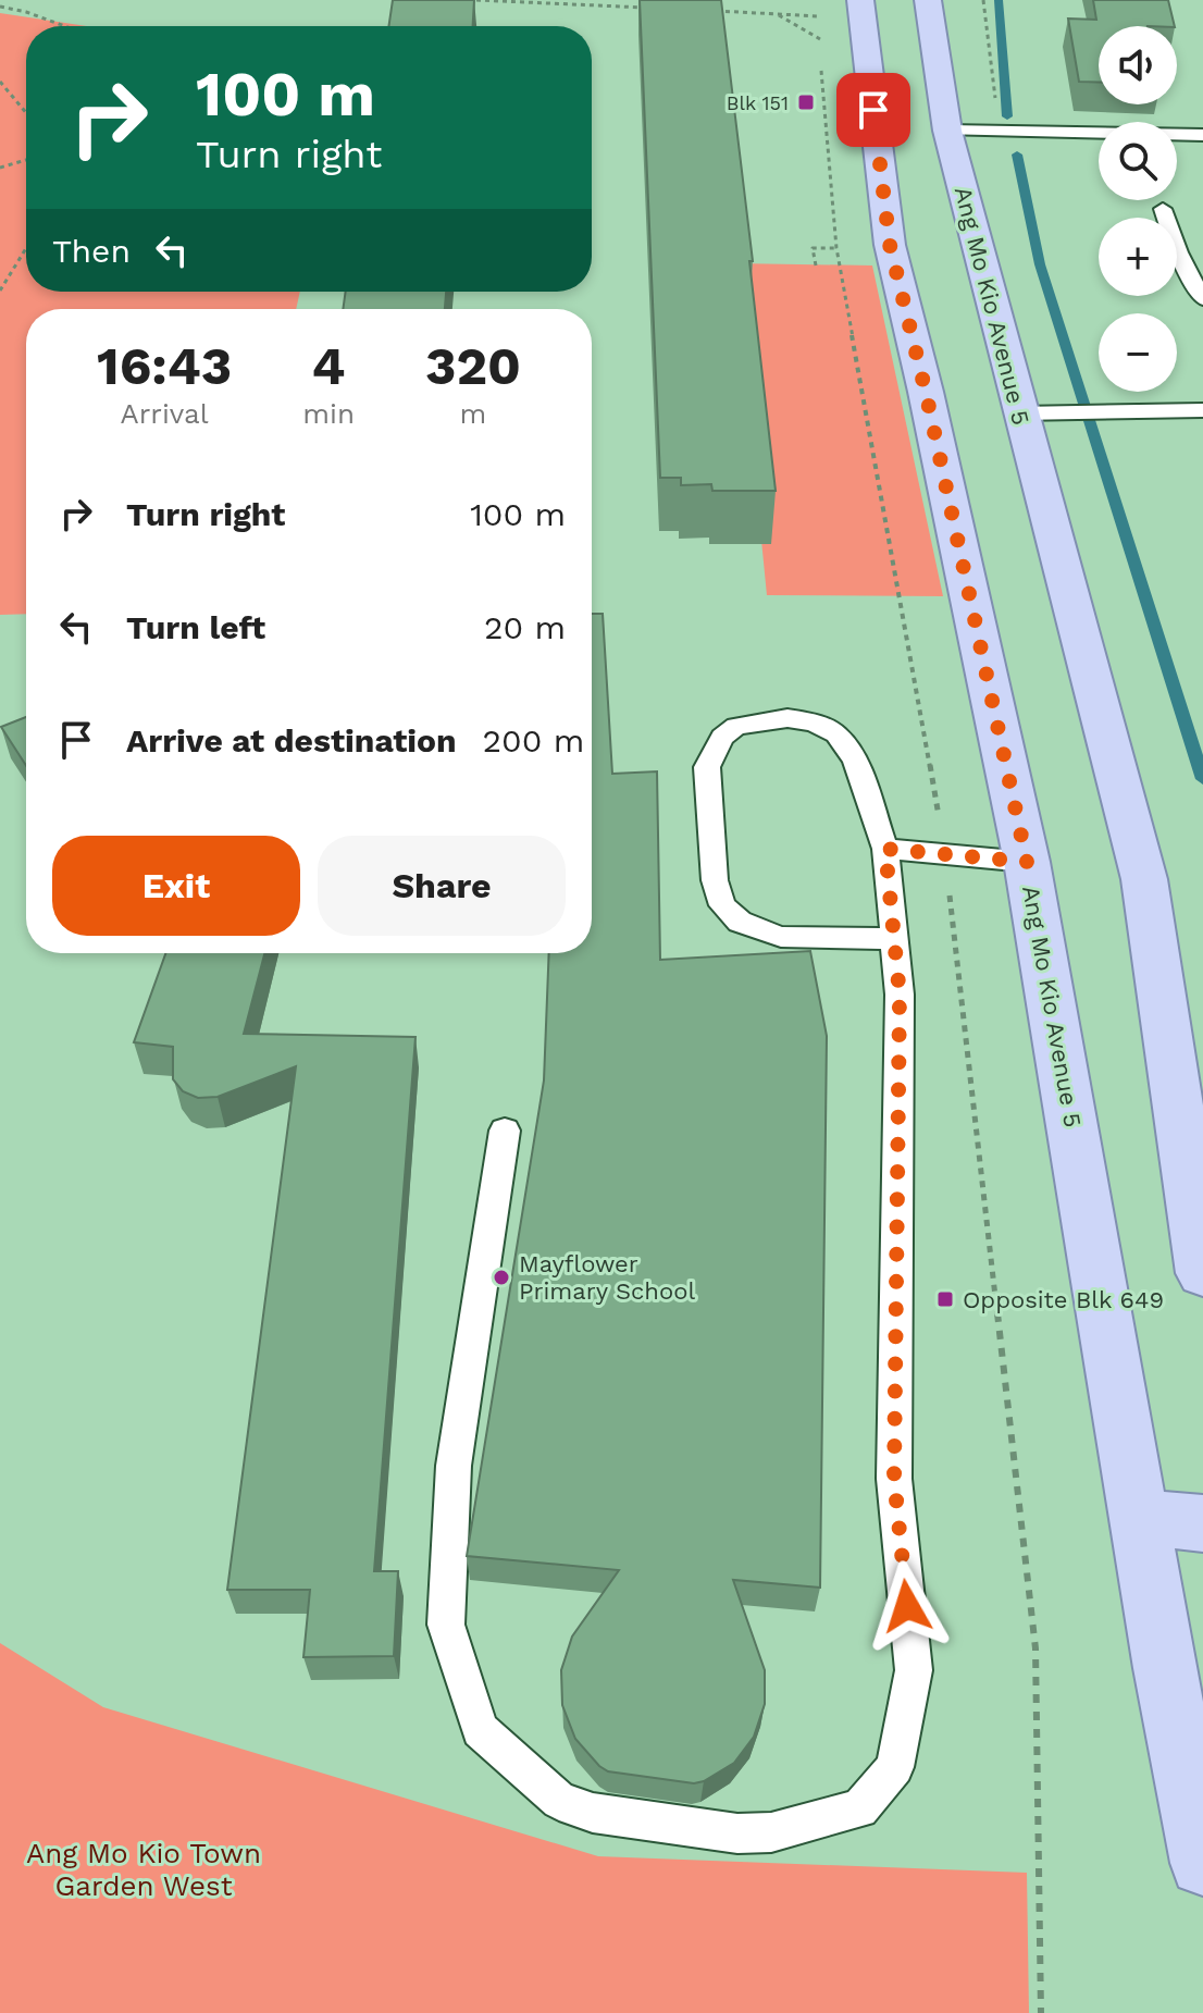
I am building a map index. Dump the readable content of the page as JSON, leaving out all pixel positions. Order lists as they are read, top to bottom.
{
  "streets": {
    "main road": ["Ang Mo Kio Avenue 5"]
  },
  "parks": ["Ang Mo Kio Town Garden West"],
  "places": {
    "transit": ["Blk 151", "Opposite Blk 649"],
    "other": ["Mayflower Primary School"]
  },
  "page": {
    "map_buttons": ["+", "−"],
    "turn": ["100 m", "Turn right"],
    "then": "Then",
    "eta": [
      "16:43",
      "Arrival",
      "4",
      "min",
      "320",
      "m"
    ],
    "list": [
      {
        "name": "Turn right",
        "value": "100 m"
      },
      {
        "name": "Turn left",
        "value": "20 m"
      },
      {
        "name": "Arrive at destination",
        "value": "200 m"
      }
    ],
    "buttons": ["Exit", "Share"]
  }
}
